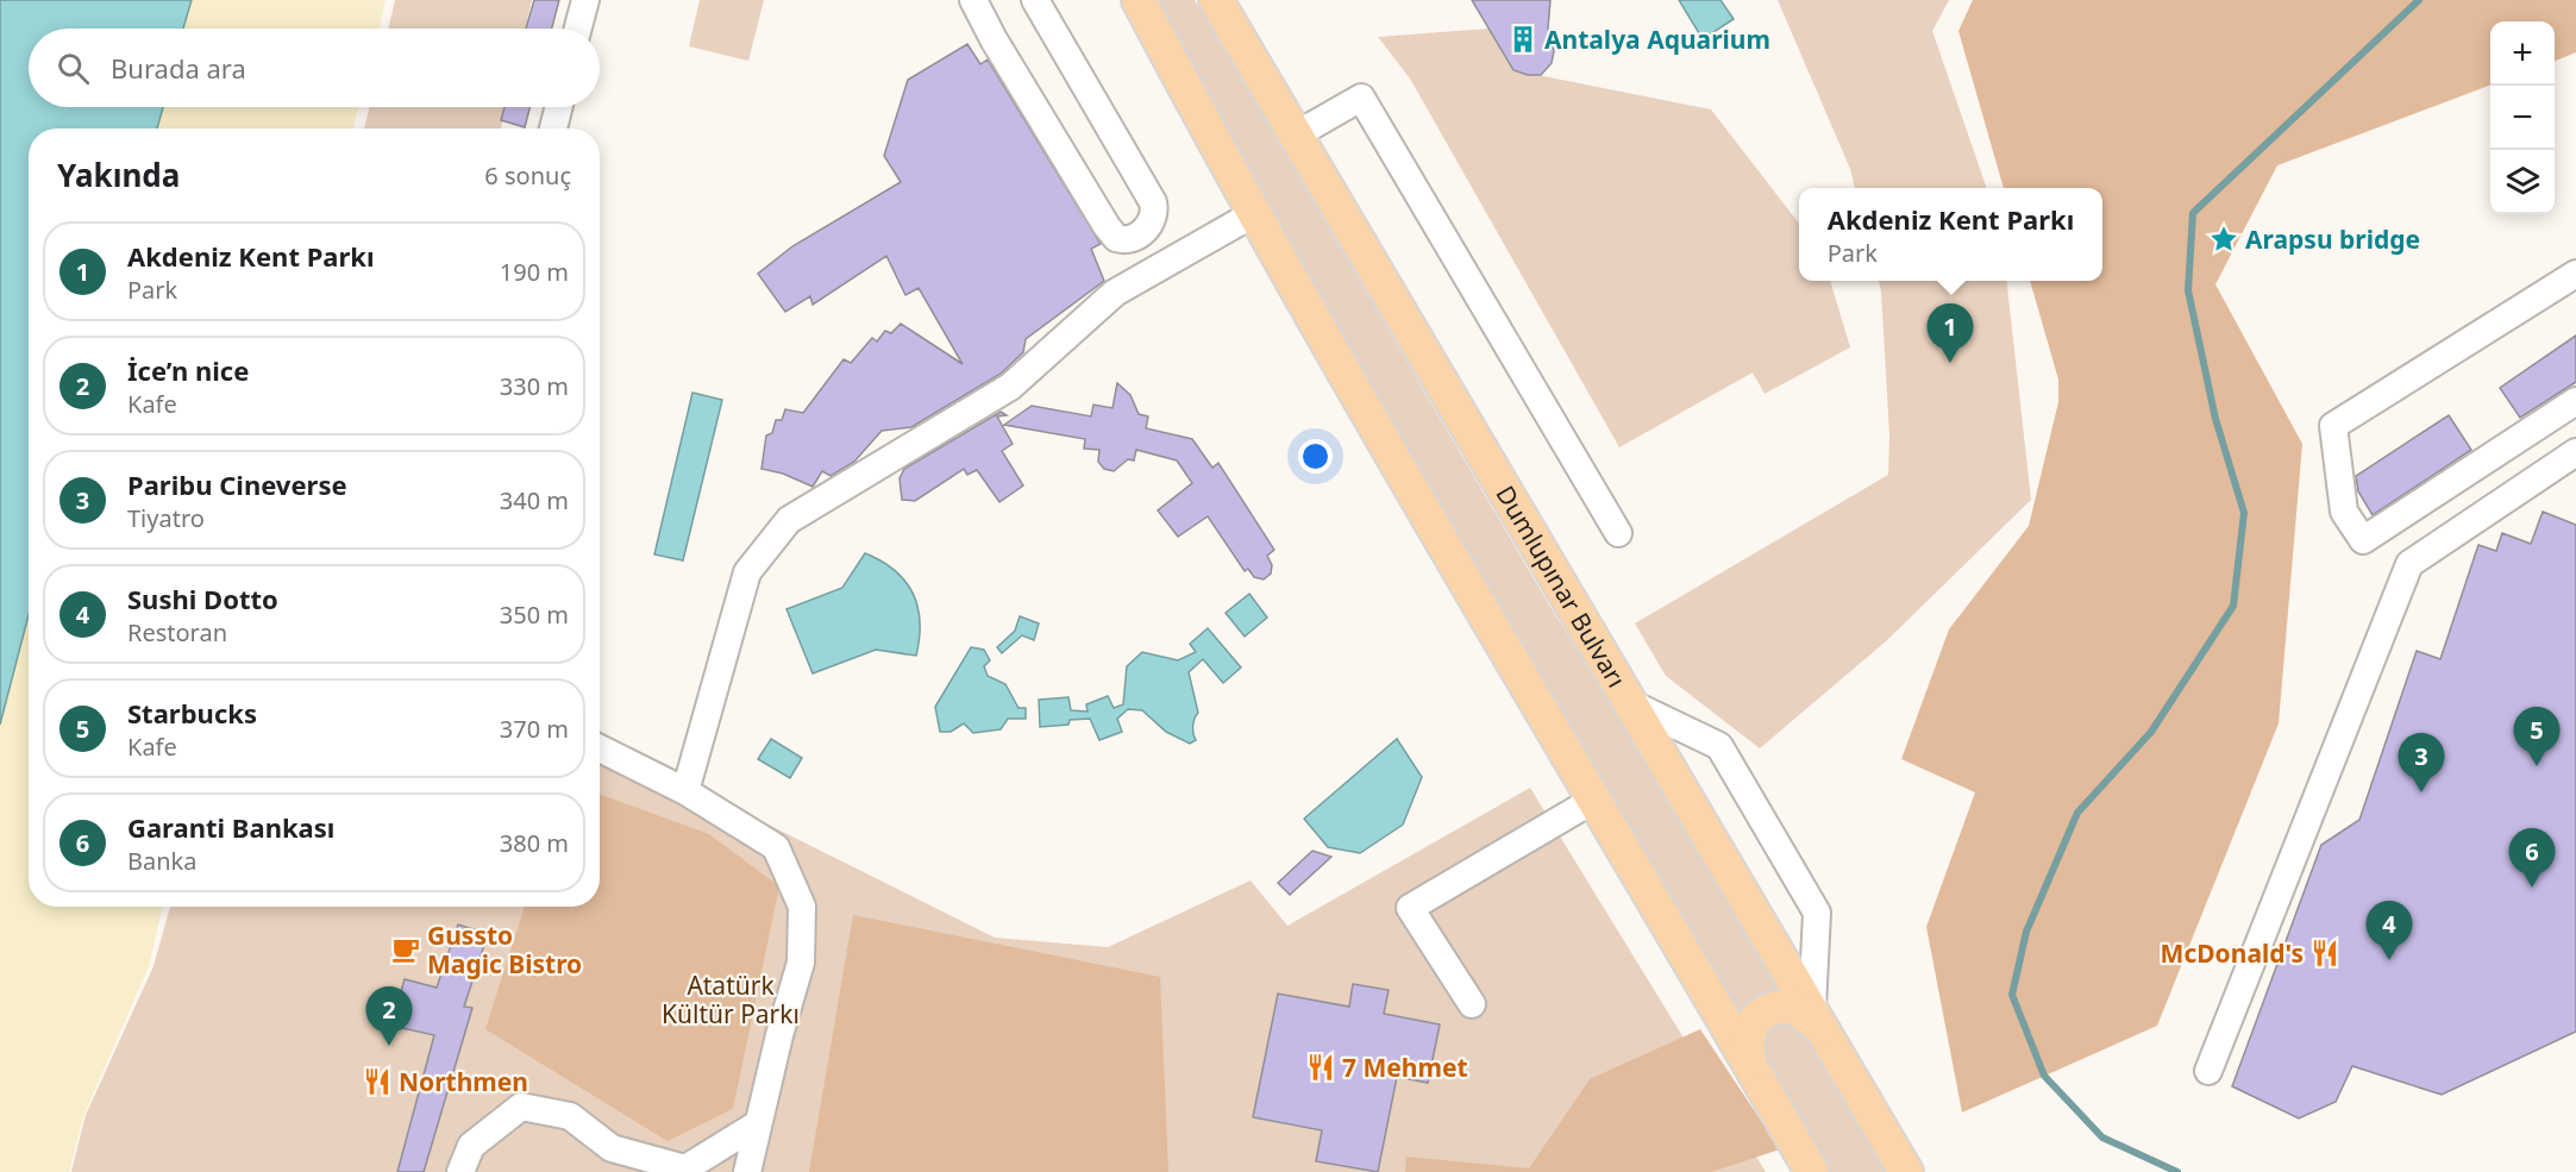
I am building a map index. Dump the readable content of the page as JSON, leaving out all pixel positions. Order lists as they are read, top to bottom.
{
  "streets": {
    "main road": ["Dumlupınar Bulvarı"]
  },
  "parks": ["Atatürk Kültür Parkı"],
  "places": {
    "building": ["Antalya Aquarium"],
    "place": ["Arapsu bridge"],
    "cafe": ["Gussto Magic Bistro"],
    "restaurant": ["McDonald's", "7 Mehmet", "Northmen"]
  },
  "page": {
    "map_buttons": ["+", "−"],
    "search": "Burada ara",
    "heading": ["Yakında", "6 sonuç"],
    "popup": ["Akdeniz Kent Parkı", "Park"],
    "list": [
      {
        "mark": "1",
        "name": "Akdeniz Kent Parkı",
        "note": "Park",
        "value": "190 m"
      },
      {
        "mark": "2",
        "name": "İce’n nice",
        "note": "Kafe",
        "value": "330 m"
      },
      {
        "mark": "3",
        "name": "Paribu Cineverse",
        "note": "Tiyatro",
        "value": "340 m"
      },
      {
        "mark": "4",
        "name": "Sushi Dotto",
        "note": "Restoran",
        "value": "350 m"
      },
      {
        "mark": "5",
        "name": "Starbucks",
        "note": "Kafe",
        "value": "370 m"
      },
      {
        "mark": "6",
        "name": "Garanti Bankası",
        "note": "Banka",
        "value": "380 m"
      }
    ],
    "pins": [
      "1",
      "5",
      "3",
      "6",
      "4",
      "2"
    ]
  }
}
